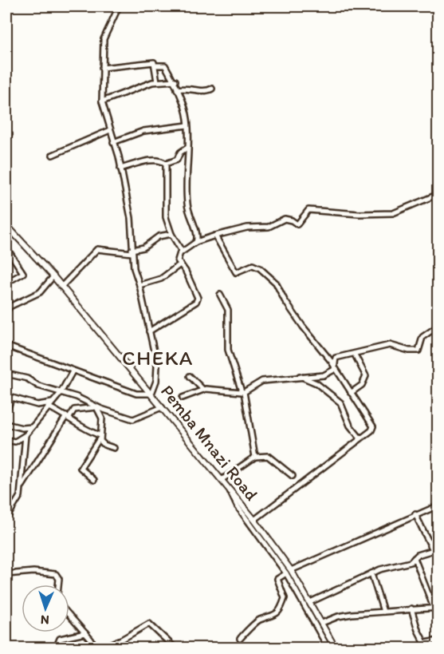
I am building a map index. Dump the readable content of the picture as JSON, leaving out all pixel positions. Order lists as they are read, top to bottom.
{
  "streets": {
    "main road": ["Pemba Mnazi Road"]
  },
  "districts": ["CHEKA"],
  "north": "bottom"
}
